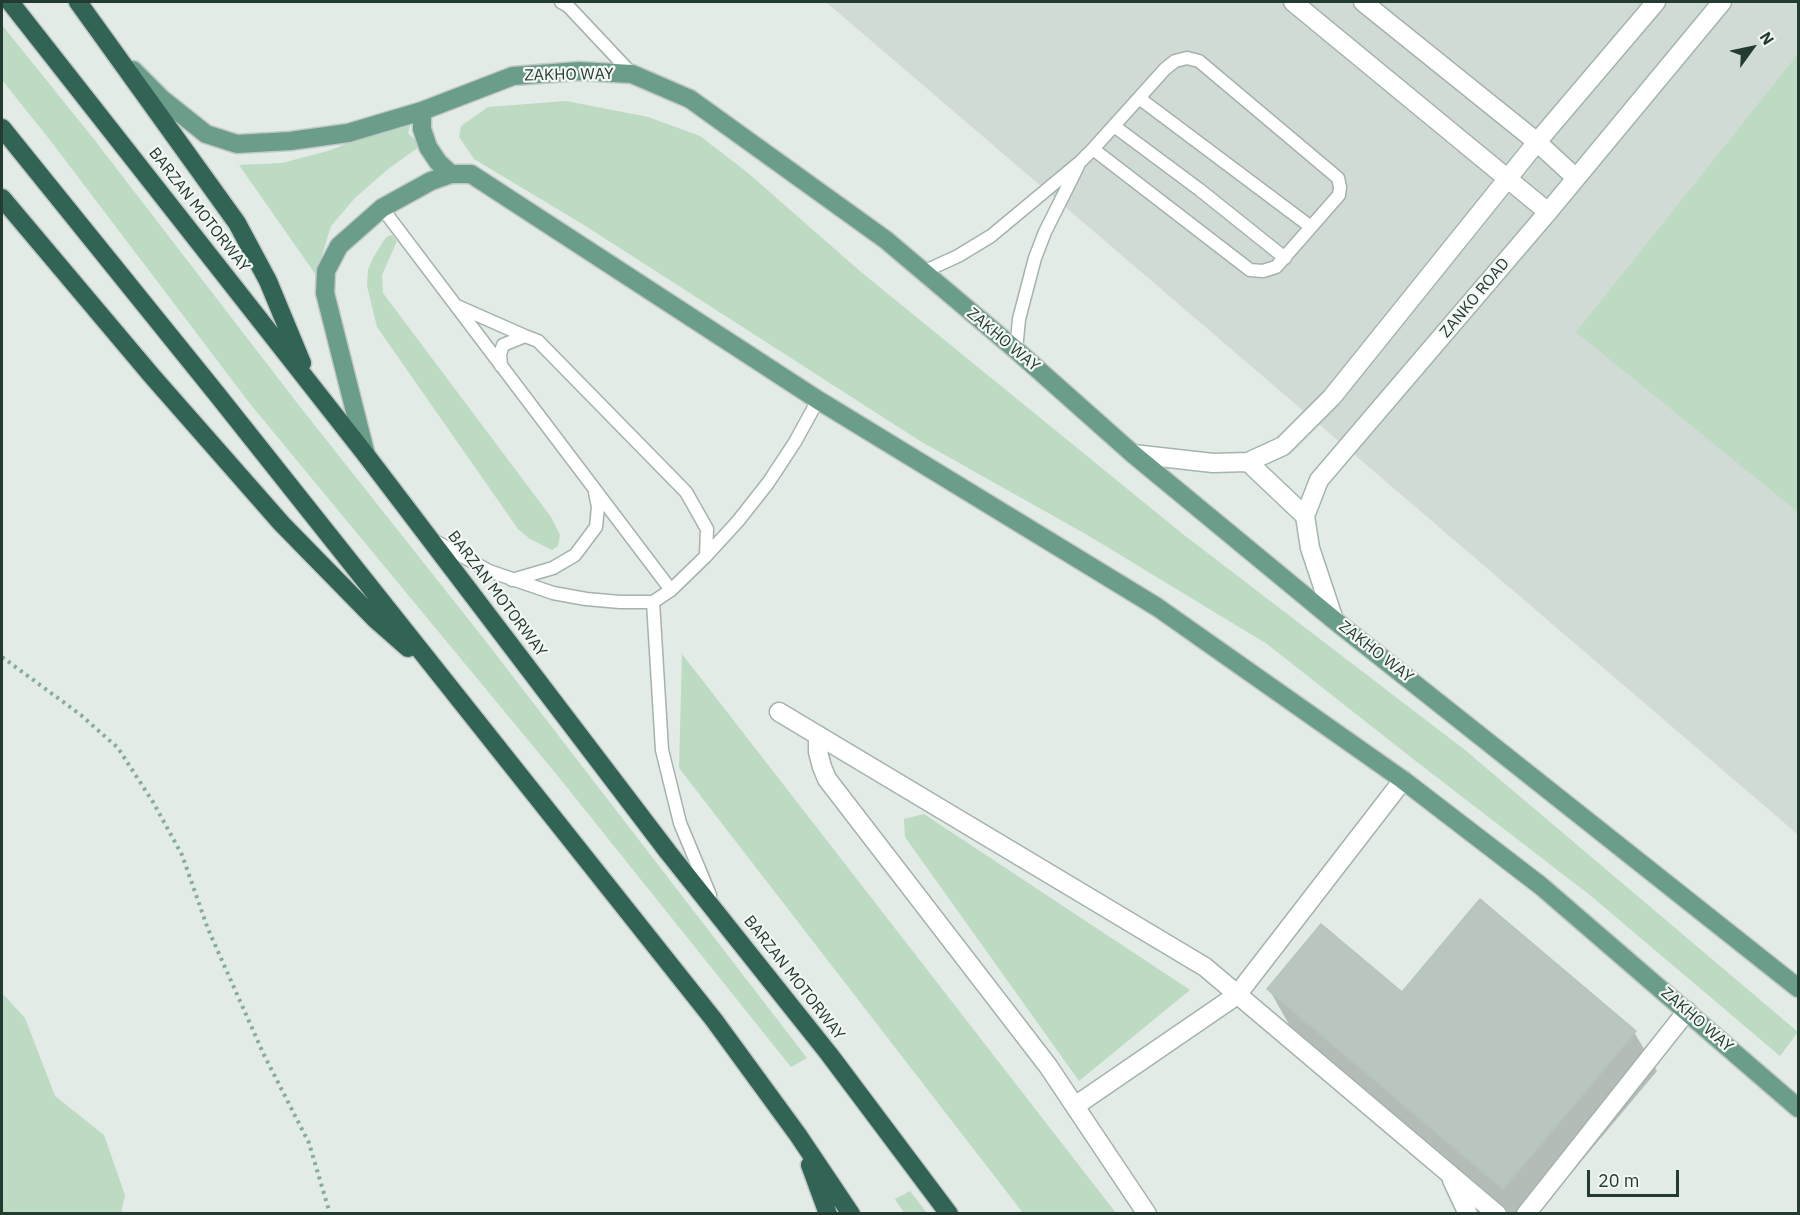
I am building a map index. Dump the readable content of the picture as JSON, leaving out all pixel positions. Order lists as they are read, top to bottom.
{
  "streets": {
    "highway": ["BARZAN MOTORWAY"],
    "main road": ["ZAKHO WAY"],
    "street": ["ZANKO ROAD"]
  },
  "scale_bar": "20 m",
  "north": "top right"
}
